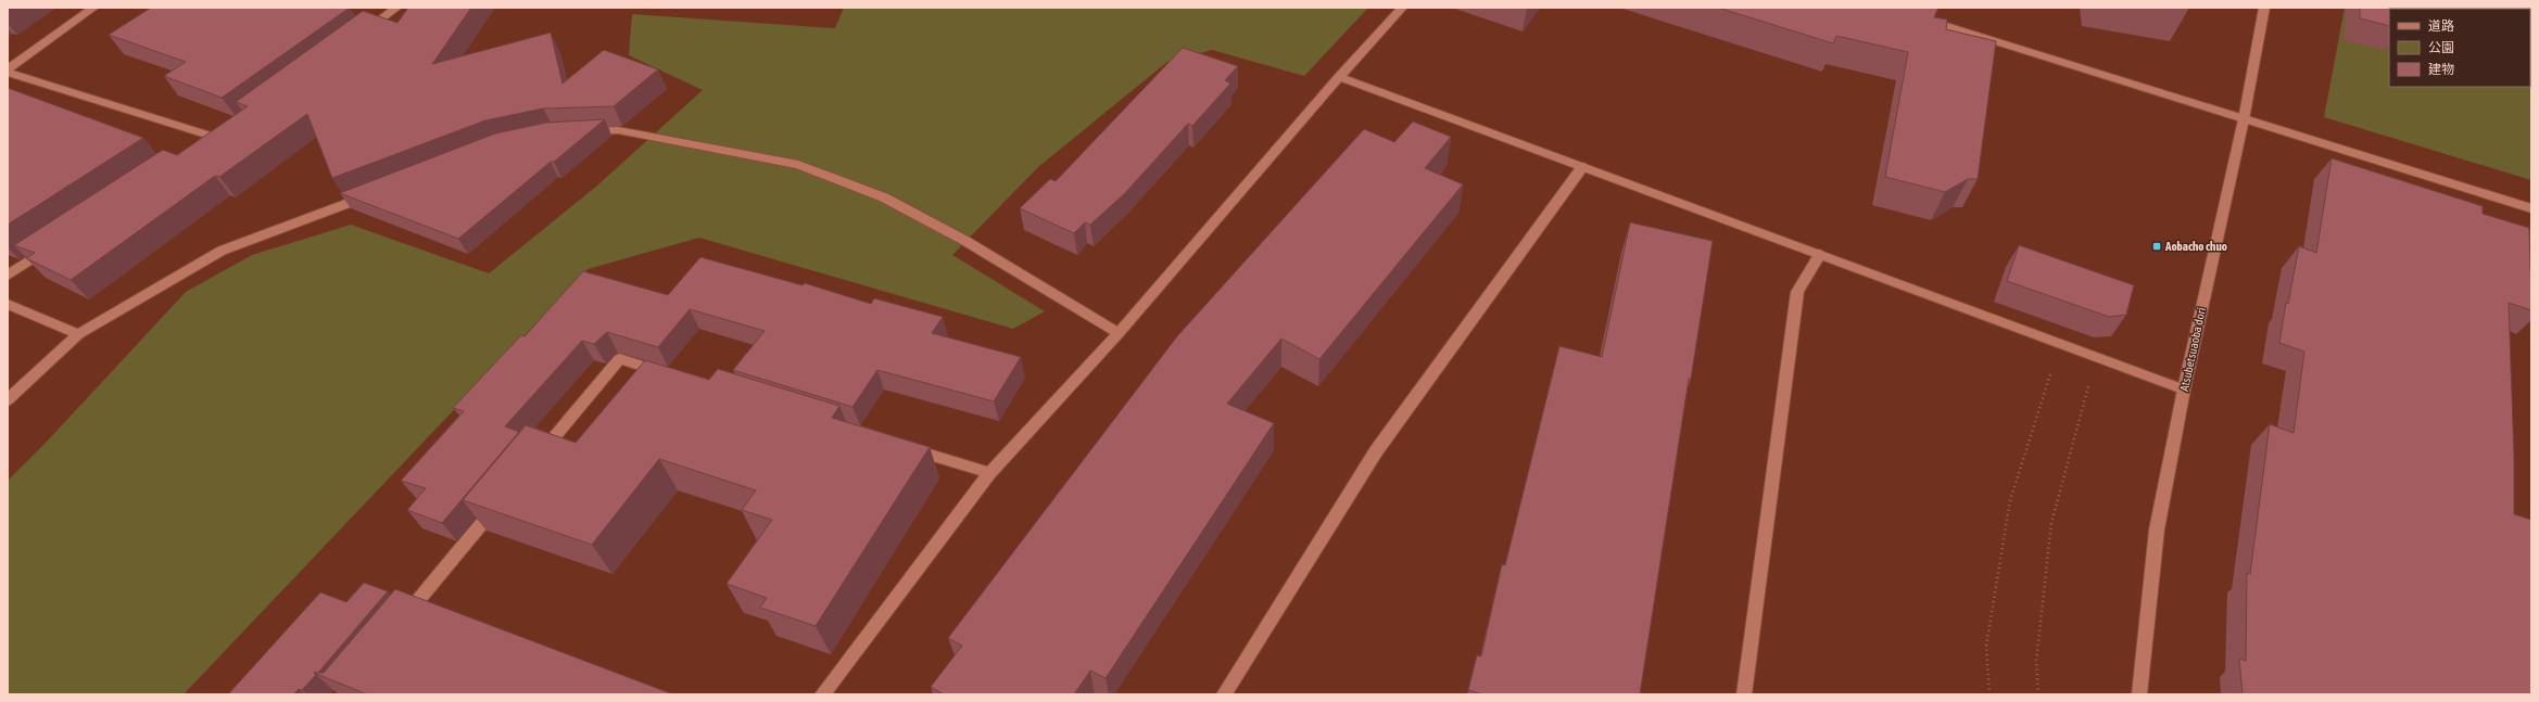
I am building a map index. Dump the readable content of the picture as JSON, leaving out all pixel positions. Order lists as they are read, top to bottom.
{
  "streets": {
    "street": ["Atsubetsuaoba dori"]
  },
  "places": {
    "transit": ["Aobacho chuo"]
  },
  "legend": ["道路", "公園", "建物"]
}
